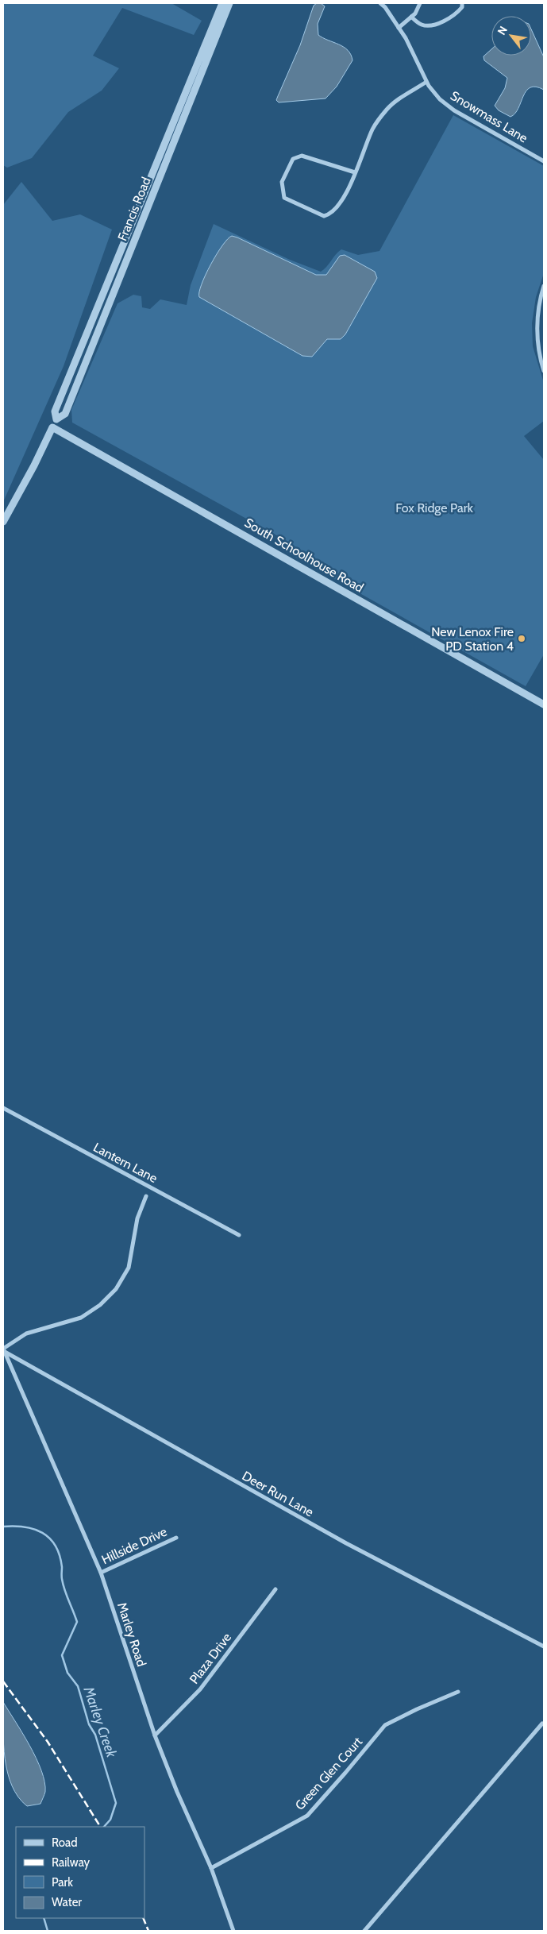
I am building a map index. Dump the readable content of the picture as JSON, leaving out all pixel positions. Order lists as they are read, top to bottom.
{
  "streets": {
    "street": [
      "Snowmass Lane",
      "Francis Road",
      "South Schoolhouse Road",
      "Lantern Lane",
      "Deer Run Lane",
      "Hillside Drive",
      "Marley Road",
      "Plaza Drive",
      "Green Glen Court"
    ]
  },
  "crossings": [
    ["Francis Road", "South Schoolhouse Road"],
    ["Deer Run Lane", "Marley Road"],
    ["Hillside Drive", "Marley Road"],
    ["Marley Road", "Plaza Drive"],
    ["Marley Road", "Green Glen Court"]
  ],
  "water": ["Marley Creek"],
  "parks": ["Fox Ridge Park"],
  "places": ["New Lenox Fire PD Station 4"],
  "legend": [
    "Road",
    "Railway",
    "Park",
    "Water"
  ],
  "north": "top left"
}
